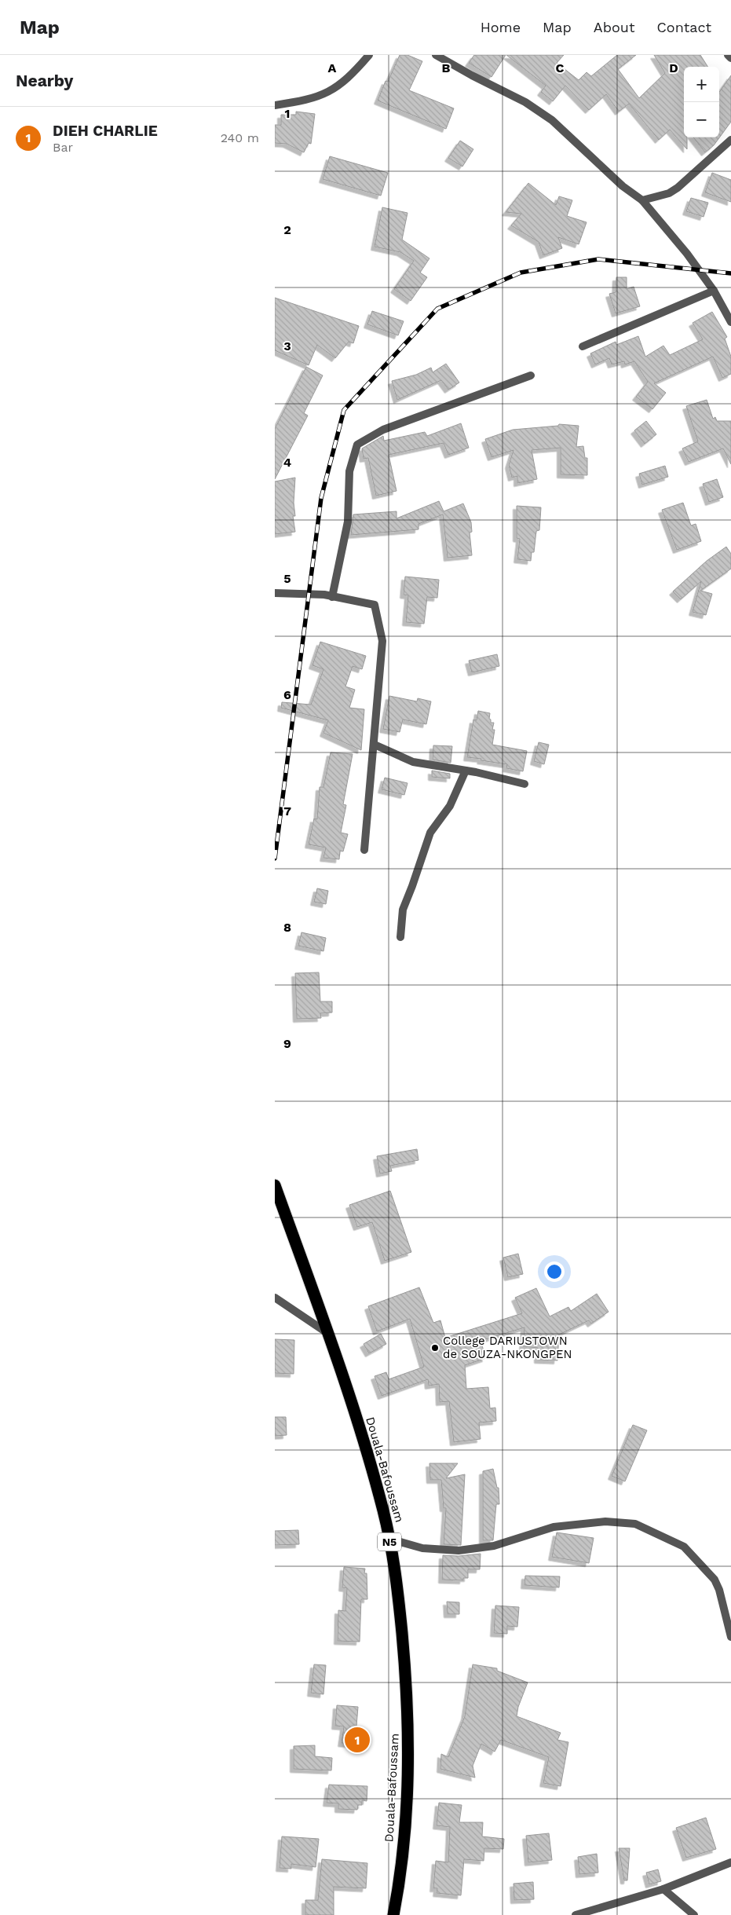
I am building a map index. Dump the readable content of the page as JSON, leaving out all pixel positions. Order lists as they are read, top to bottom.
{
  "streets": {
    "highway": ["Douala-Bafoussam", "N5"]
  },
  "places": ["College DARIUSTOWN de SOUZA-NKONGPEN"],
  "page": {
    "header": "Map",
    "nav": [
      "Home",
      "Map",
      "About",
      "Contact"
    ],
    "heading": "Nearby",
    "map_buttons": ["+", "−"],
    "list": [
      {
        "mark": "1",
        "name": "DIEH CHARLIE",
        "note": "Bar",
        "value": "240 m"
      }
    ],
    "pins": "1"
  },
  "grid": {
    "columns": [
      "A",
      "B",
      "C",
      "D"
    ],
    "rows": [
      "1",
      "2",
      "3",
      "4",
      "5",
      "6",
      "7",
      "8",
      "9"
    ]
  }
}
